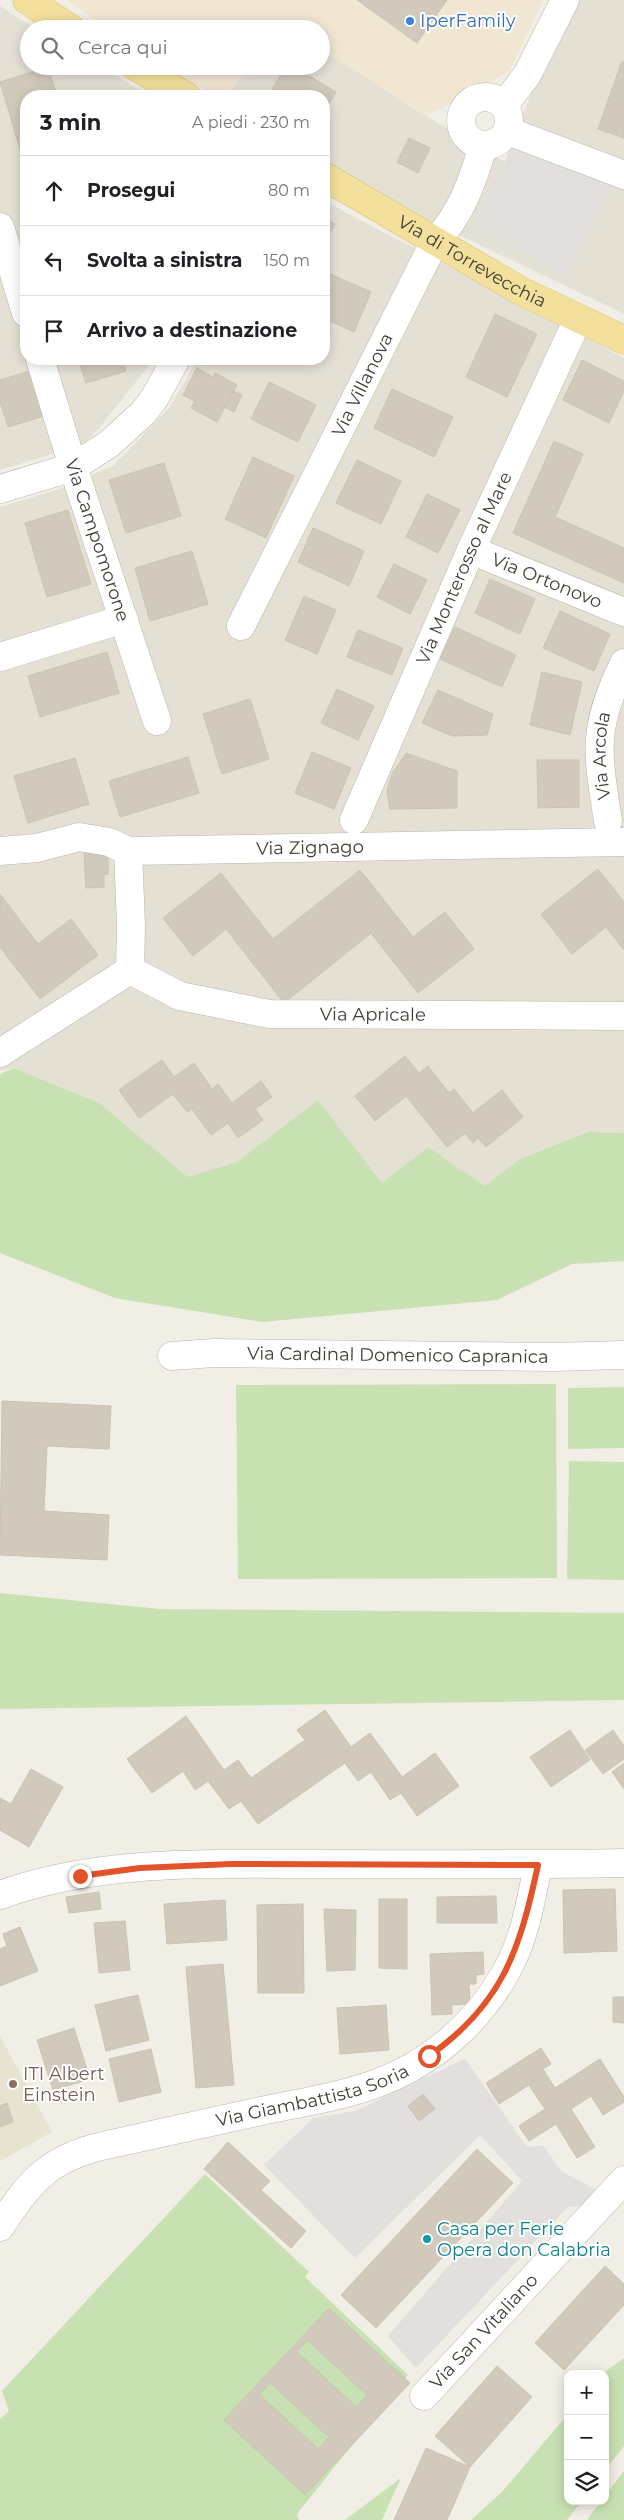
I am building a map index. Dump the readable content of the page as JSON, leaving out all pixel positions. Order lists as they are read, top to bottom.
{
  "streets": {
    "main road": ["Via di Torrevecchia"],
    "street": [
      "Via Villanova",
      "Via Campomorone",
      "Via Monterosso al Mare",
      "Via Ortonovo",
      "Via Arcola",
      "Via Zignago",
      "Via Apricale",
      "Via Cardinal Domenico Capranica",
      "Via Giambattista Soria",
      "Via San Vitaliano"
    ]
  },
  "crossings": [
    ["Via di Torrevecchia", "Via Villanova"],
    ["Via di Torrevecchia", "Via Monterosso al Mare"],
    ["Via Monterosso al Mare", "Via Ortonovo"],
    ["Via Arcola", "Via Zignago"]
  ],
  "places": ["IperFamily", "ITI Albert Einstein", "Casa per Ferie Opera don Calabria"],
  "page": {
    "search": "Cerca qui",
    "heading": ["3 min", "A piedi · 230 m"],
    "list": [
      ["Prosegui", "80 m"],
      ["Svolta a sinistra", "150 m"],
      "Arrivo a destinazione"
    ],
    "map_buttons": ["+", "−"]
  }
}
